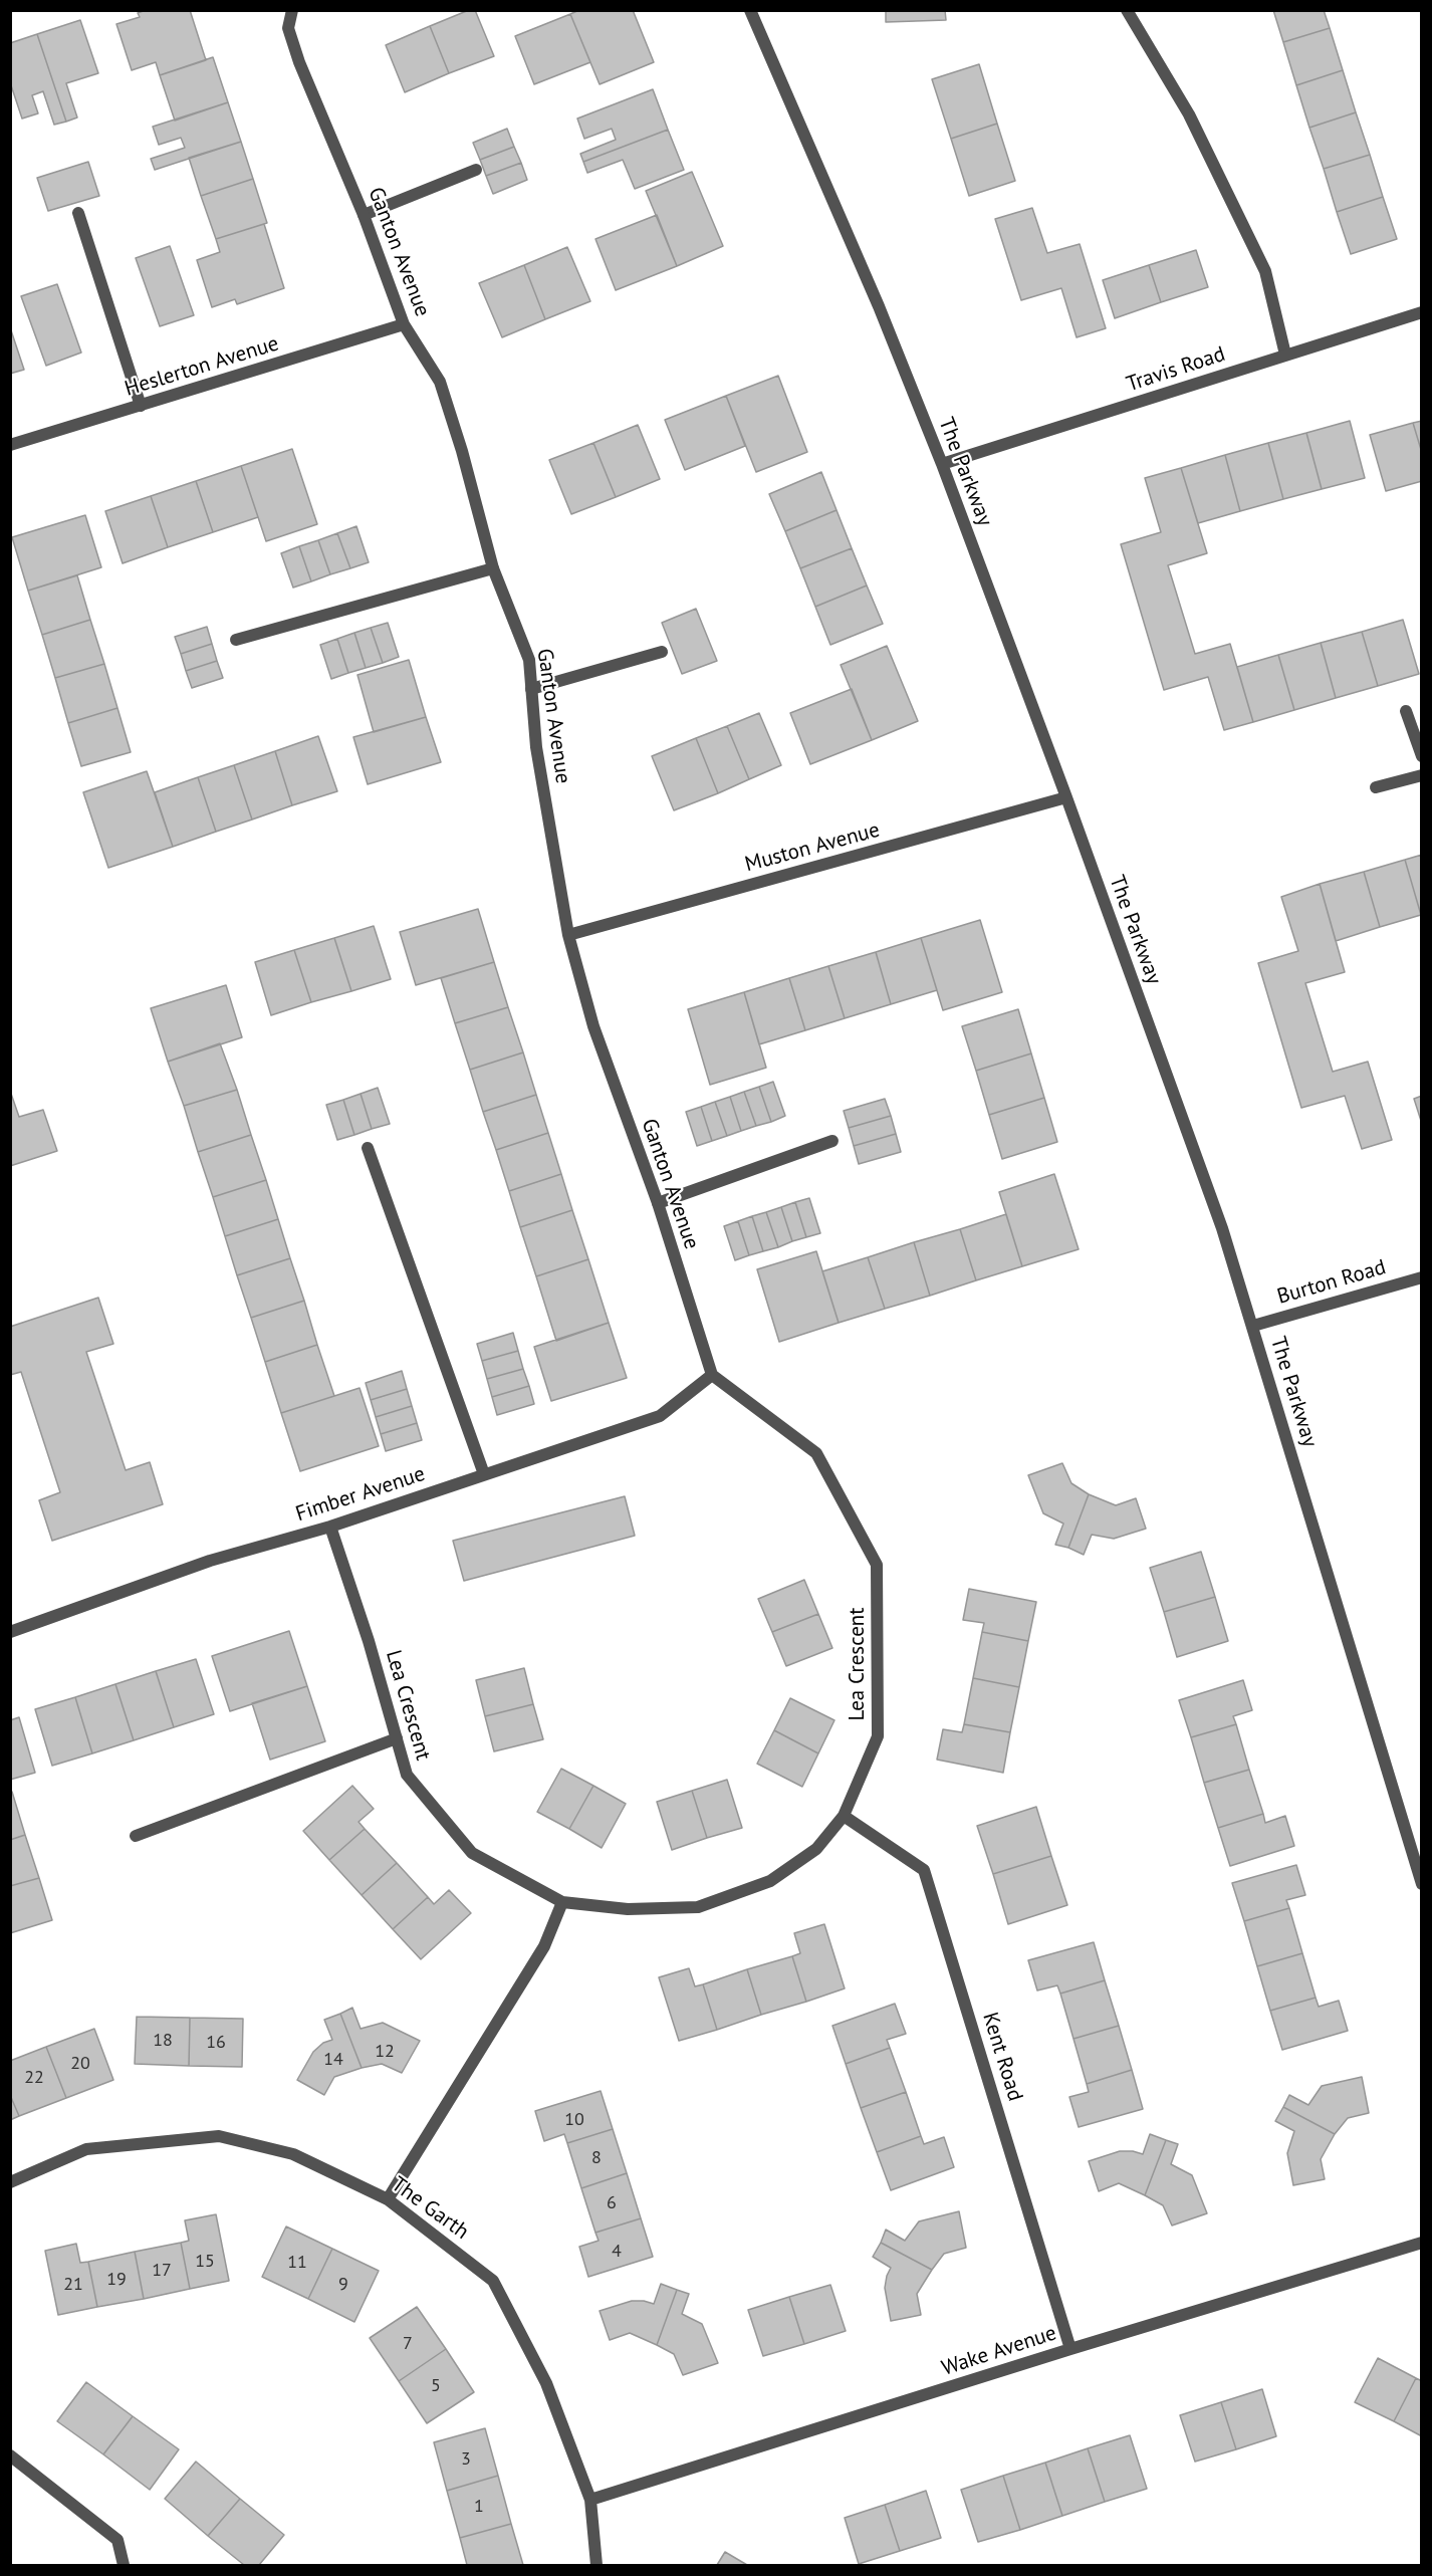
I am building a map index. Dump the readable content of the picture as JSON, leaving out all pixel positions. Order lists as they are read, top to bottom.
{
  "streets": {
    "street": [
      "Ganton Avenue",
      "Heslerton Avenue",
      "Travis Road",
      "The Parkway",
      "Muston Avenue",
      "Burton Road",
      "Fimber Avenue",
      "Lea Crescent",
      "Kent Road",
      "The Garth",
      "Wake Avenue"
    ]
  },
  "crossings": [
    ["Ganton Avenue", "Heslerton Avenue"],
    ["Ganton Avenue", "Muston Avenue"],
    ["Ganton Avenue", "Fimber Avenue"],
    ["Ganton Avenue", "Lea Crescent"],
    ["Travis Road", "The Parkway"],
    ["The Parkway", "Muston Avenue"],
    ["The Parkway", "Burton Road"],
    ["Fimber Avenue", "Lea Crescent"],
    ["Lea Crescent", "Kent Road"],
    ["Kent Road", "Wake Avenue"],
    ["The Garth", "Wake Avenue"]
  ],
  "house_numbers": [
    "18",
    "16",
    "12",
    "14",
    "20",
    "22",
    "10",
    "8",
    "6",
    "4",
    "15",
    "11",
    "17",
    "19",
    "21",
    "9",
    "7",
    "5",
    "3",
    "1"
  ]
}
